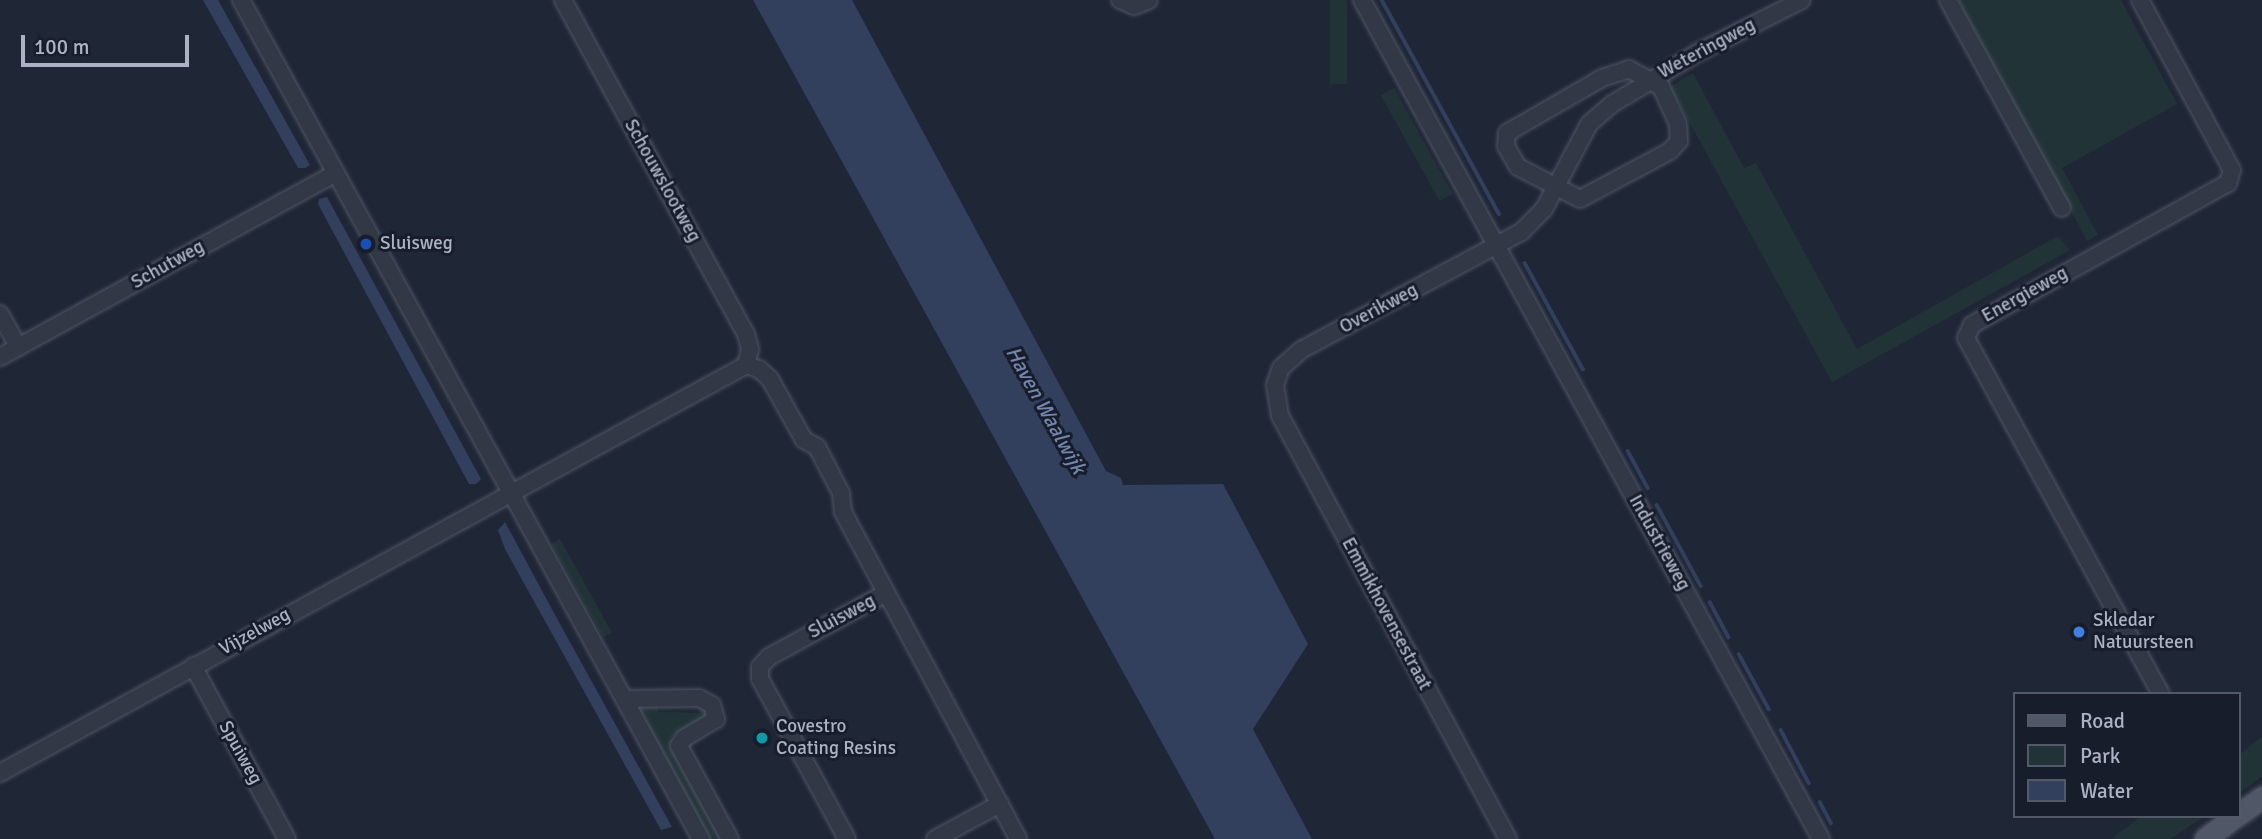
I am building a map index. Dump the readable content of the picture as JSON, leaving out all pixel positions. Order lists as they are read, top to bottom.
{
  "streets": {
    "street": [
      "Weteringweg",
      "Schouwslootweg",
      "Schutweg",
      "Energieweg",
      "Overikweg",
      "Industrieweg",
      "Emmikhovensestraat",
      "Sluisweg",
      "Vijzelweg",
      "Spuiweg"
    ]
  },
  "crossings": [
    ["Overikweg", "Industrieweg"],
    ["Overikweg", "Emmikhovensestraat"],
    ["Vijzelweg", "Spuiweg"]
  ],
  "water": ["Haven Waalwijk"],
  "places": ["Sluisweg", "Skledar Natuursteen", "Covestro Coating Resins"],
  "legend": ["Road", "Park", "Water"],
  "scale_bar": "100 m"
}
